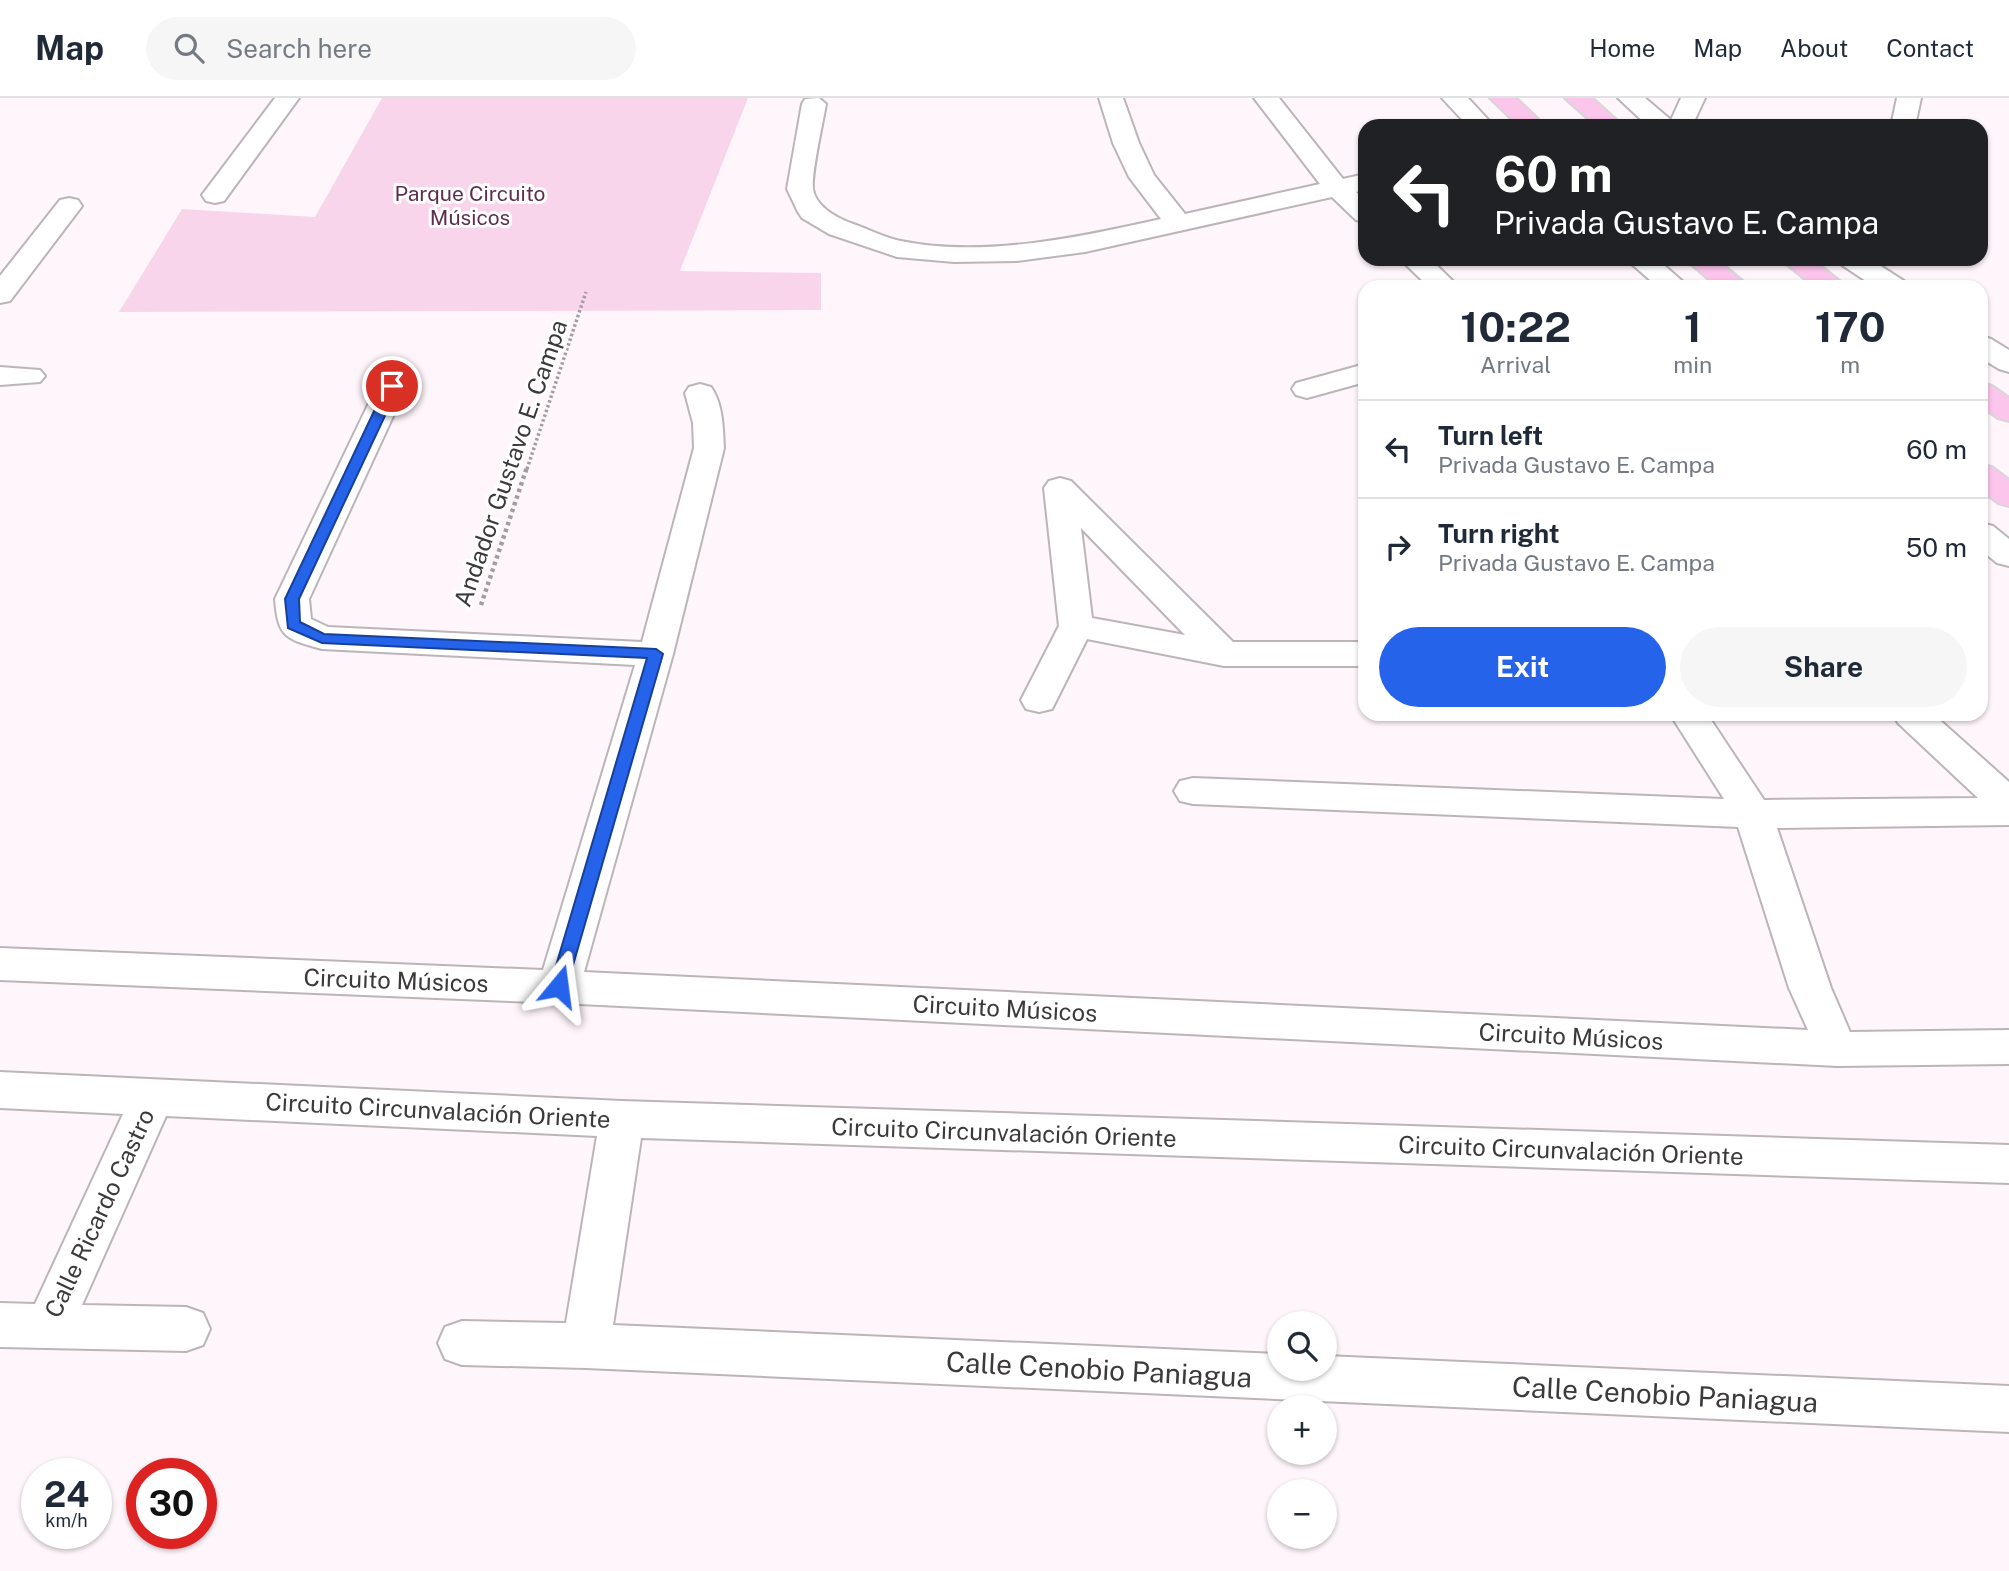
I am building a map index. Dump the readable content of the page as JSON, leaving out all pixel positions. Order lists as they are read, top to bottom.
{
  "streets": {
    "street": [
      "Circuito Músicos",
      "Circuito Circunvalación Oriente",
      "Calle Ricardo Castro",
      "Calle Cenobio Paniagua"
    ],
    "path": ["Andador Gustavo E. Campa"]
  },
  "crossings": [
    ["Circuito Circunvalación Oriente", "Calle Ricardo Castro"]
  ],
  "parks": ["Parque Circuito Músicos"],
  "page": {
    "header": "Map",
    "search": "Search here",
    "nav": [
      "Home",
      "Map",
      "About",
      "Contact"
    ],
    "turn": ["60 m", "Privada Gustavo E. Campa"],
    "eta": [
      "10:22",
      "Arrival",
      "1",
      "min",
      "170",
      "m"
    ],
    "list": [
      {
        "name": "Turn left",
        "note": "Privada Gustavo E. Campa",
        "value": "60 m"
      },
      {
        "name": "Turn right",
        "note": "Privada Gustavo E. Campa",
        "value": "50 m"
      }
    ],
    "buttons": ["Exit", "Share"],
    "map_buttons": ["+", "−"],
    "speed": "24 km/h",
    "limit": "30"
  }
}
